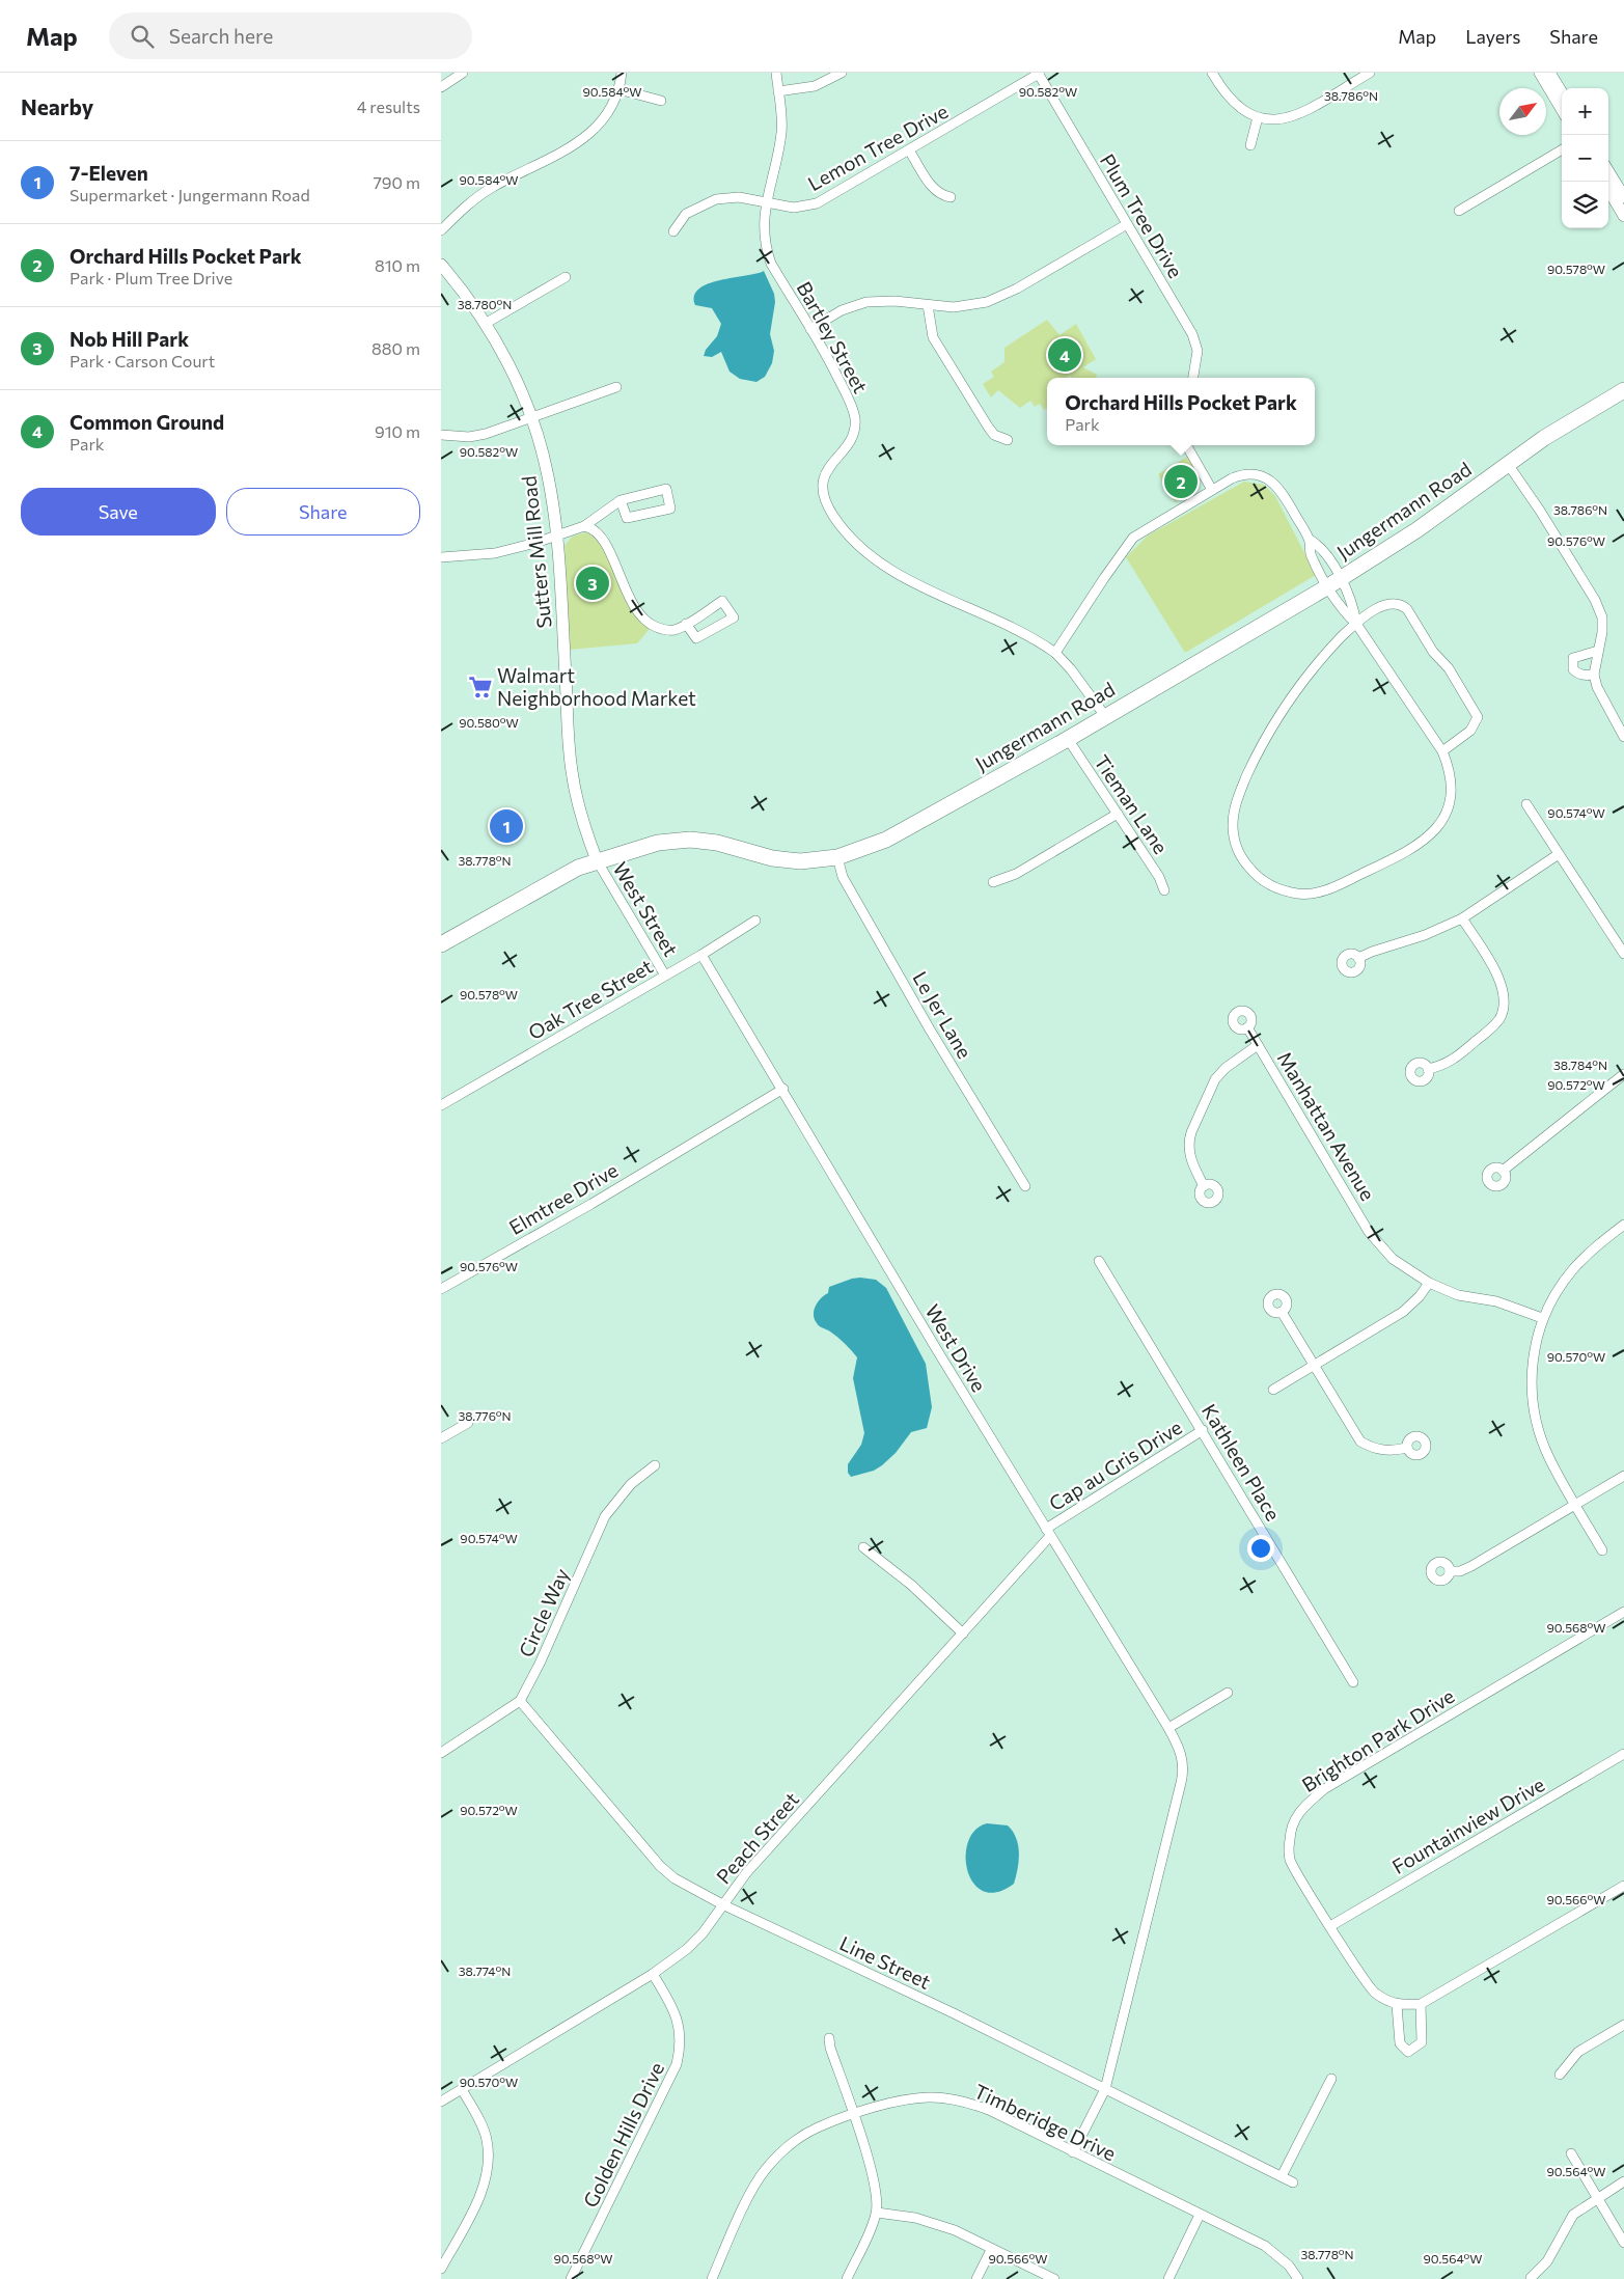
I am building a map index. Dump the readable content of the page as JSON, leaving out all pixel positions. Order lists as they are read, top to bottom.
{
  "streets": {
    "main road": ["Jungermann Road"],
    "street": [
      "Lemon Tree Drive",
      "Plum Tree Drive",
      "Bartley Street",
      "Sutters Mill Road",
      "Tieman Lane",
      "West Street",
      "Oak Tree Street",
      "Le Jer Lane",
      "Manhattan Avenue",
      "Elmtree Drive",
      "West Drive",
      "Kathleen Place",
      "Cap au Gris Drive",
      "Circle Way",
      "Brighton Park Drive",
      "Fountainview Drive",
      "Peach Street",
      "Line Street",
      "Timberidge Drive",
      "Golden Hills Drive"
    ]
  },
  "crossings": [
    ["Lemon Tree Drive", "Plum Tree Drive"],
    ["Lemon Tree Drive", "Bartley Street"],
    ["Bartley Street", "Jungermann Road"],
    ["Jungermann Road", "Sutters Mill Road"],
    ["Jungermann Road", "Tieman Lane"],
    ["Jungermann Road", "West Street"],
    ["Jungermann Road", "Le Jer Lane"],
    ["Sutters Mill Road", "West Street"],
    ["West Street", "Oak Tree Street"],
    ["Oak Tree Street", "West Drive"],
    ["Elmtree Drive", "West Drive"],
    ["West Drive", "Cap au Gris Drive"],
    ["West Drive", "Peach Street"],
    ["West Drive", "Line Street"],
    ["Kathleen Place", "Cap au Gris Drive"],
    ["Cap au Gris Drive", "Peach Street"],
    ["Circle Way", "Line Street"],
    ["Brighton Park Drive", "Fountainview Drive"],
    ["Peach Street", "Line Street"],
    ["Peach Street", "Golden Hills Drive"]
  ],
  "places": {
    "supermarket": ["Walmart Neighborhood Market"]
  },
  "north": "top right",
  "page": {
    "header": "Map",
    "search": "Search here",
    "nav": ["Map", "Layers", "Share"],
    "heading": ["Nearby", "4 results"],
    "map_buttons": ["+", "−"],
    "list": [
      {
        "mark": "1",
        "name": "7-Eleven",
        "note": "Supermarket · Jungermann Road",
        "value": "790 m"
      },
      {
        "mark": "2",
        "name": "Orchard Hills Pocket Park",
        "note": "Park · Plum Tree Drive",
        "value": "810 m"
      },
      {
        "mark": "3",
        "name": "Nob Hill Park",
        "note": "Park · Carson Court",
        "value": "880 m"
      },
      {
        "mark": "4",
        "name": "Common Ground",
        "note": "Park",
        "value": "910 m"
      }
    ],
    "pins": [
      "4",
      "2",
      "3",
      "1"
    ],
    "popup": ["Orchard Hills Pocket Park", "Park"],
    "buttons": ["Save", "Share"]
  },
  "coordinates": [
    "90.582°W",
    "90.584°W",
    "38.786°N",
    "90.578°W",
    "38.780°N",
    "90.576°W",
    "90.580°W",
    "90.574°W",
    "38.778°N",
    "38.784°N",
    "90.572°W",
    "90.570°W",
    "38.776°N",
    "90.568°W",
    "90.566°W",
    "38.774°N",
    "90.564°W"
  ]
}
